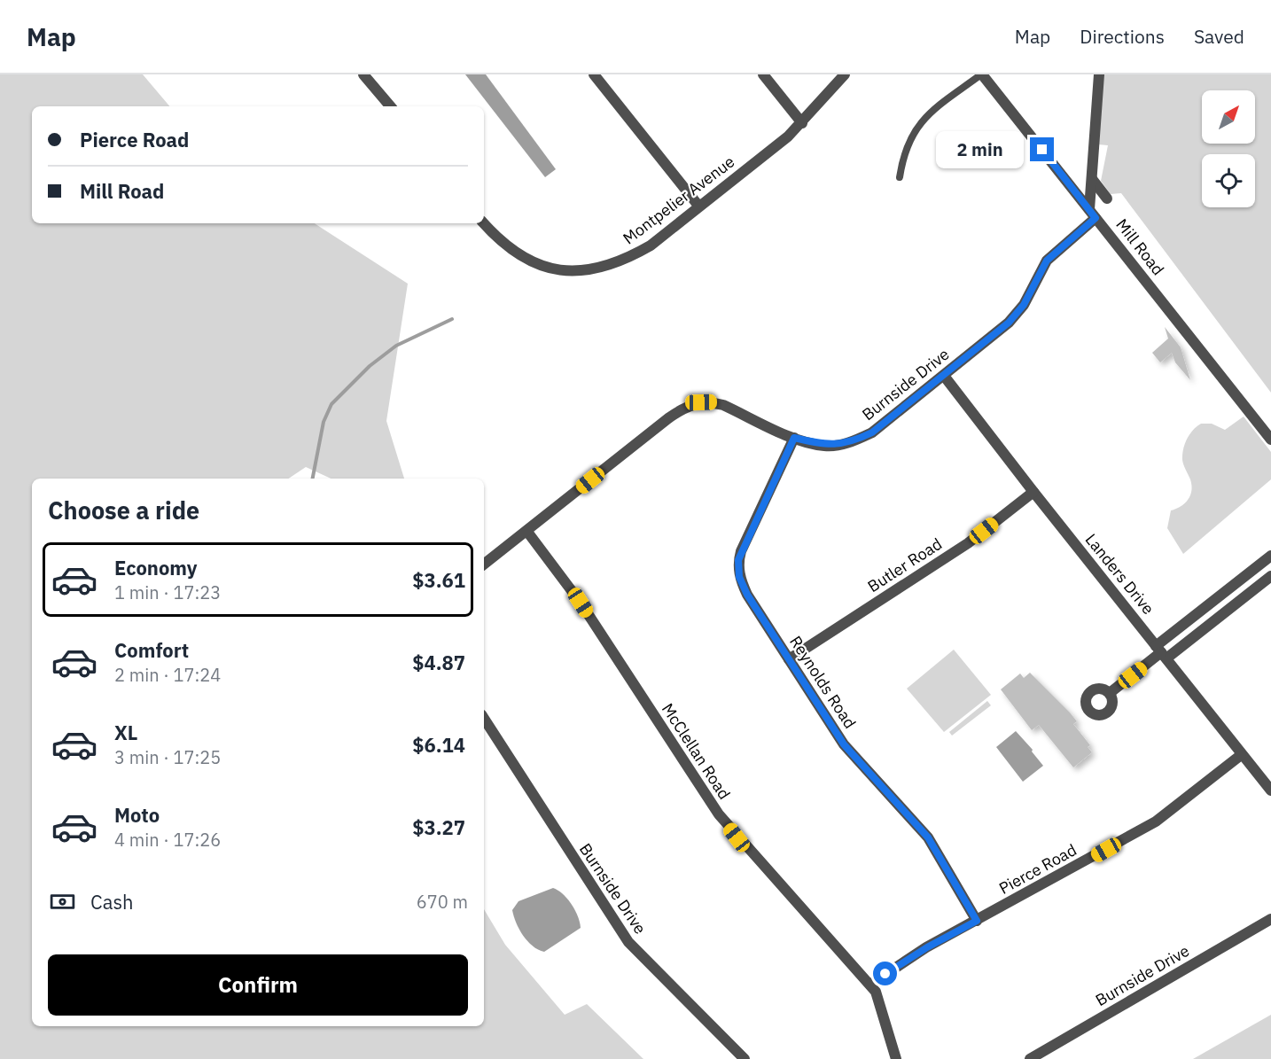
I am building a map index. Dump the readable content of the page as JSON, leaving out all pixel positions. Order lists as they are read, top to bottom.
{
  "streets": {
    "street": [
      "Montpelier Avenue",
      "Mill Road",
      "Burnside Drive",
      "Butler Road",
      "Landers Drive",
      "Reynolds Road",
      "McClellan Road",
      "Pierce Road"
    ]
  },
  "crossings": [
    ["Mill Road", "Burnside Drive"],
    ["Burnside Drive", "Landers Drive"],
    ["Burnside Drive", "Reynolds Road"],
    ["Burnside Drive", "McClellan Road"],
    ["Butler Road", "Landers Drive"],
    ["Butler Road", "Reynolds Road"],
    ["Landers Drive", "Pierce Road"],
    ["Reynolds Road", "Pierce Road"],
    ["McClellan Road", "Pierce Road"]
  ],
  "north": "top right",
  "page": {
    "header": "Map",
    "nav": ["Map", "Directions", "Saved"],
    "banner": ["Pierce Road", "Mill Road"],
    "bubble": "2 min",
    "heading": "Choose a ride",
    "list": [
      {
        "name": "Economy",
        "note": "1 min · 17:23",
        "value": "$3.61"
      },
      {
        "name": "Comfort",
        "note": "2 min · 17:24",
        "value": "$4.87"
      },
      {
        "name": "XL",
        "note": "3 min · 17:25",
        "value": "$6.14"
      },
      {
        "name": "Moto",
        "note": "4 min · 17:26",
        "value": "$3.27"
      }
    ],
    "pay": ["Cash", "670 m"],
    "buttons": "Confirm"
  }
}
